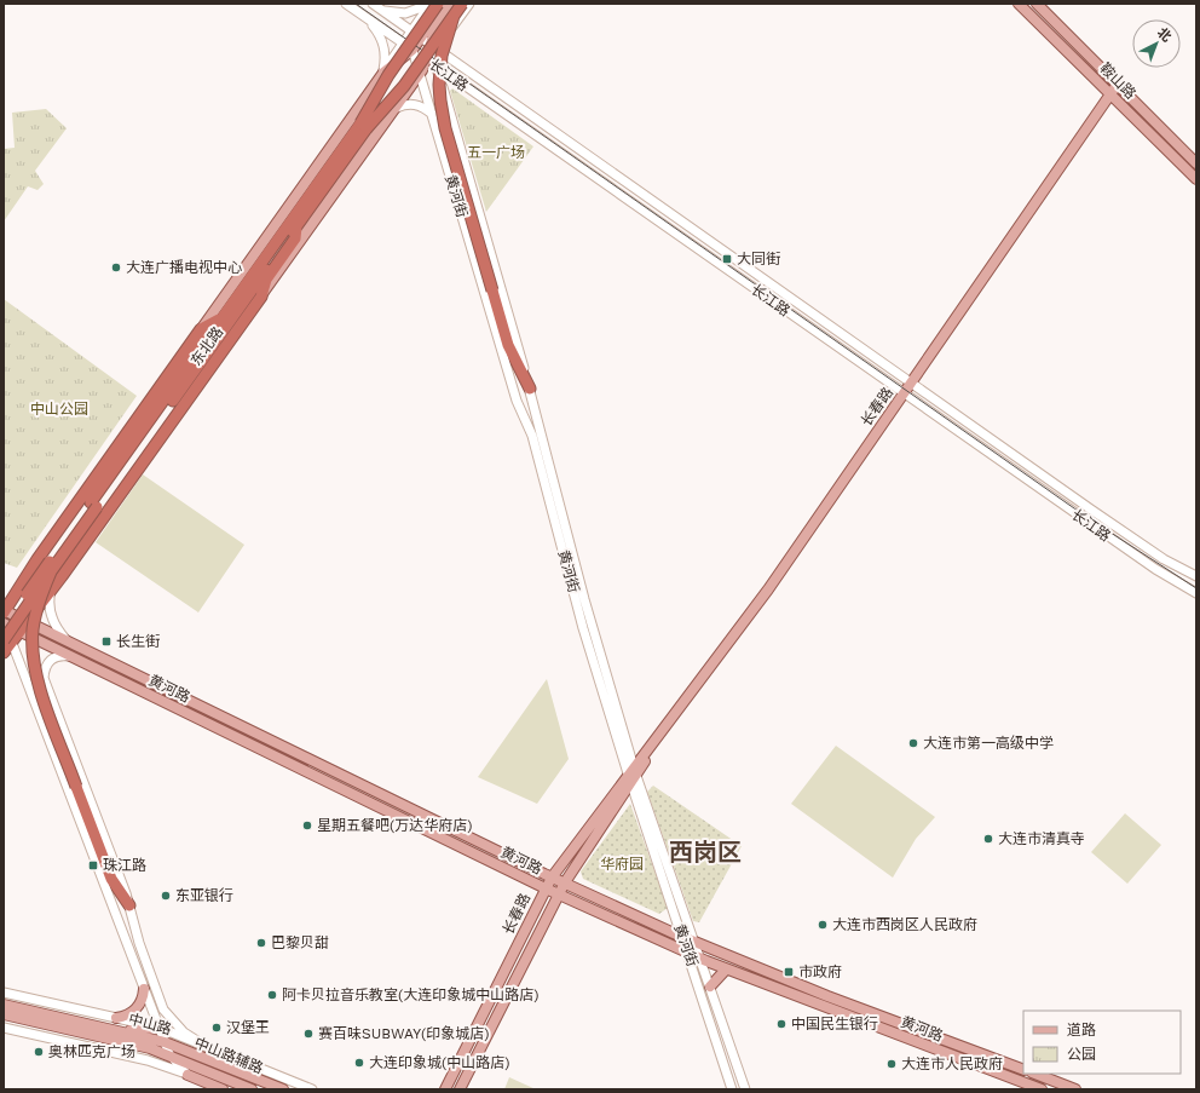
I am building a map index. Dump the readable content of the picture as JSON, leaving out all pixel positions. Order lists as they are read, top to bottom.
{
  "streets": {
    "highway": ["东北路"],
    "main road": [
      "长江路",
      "鞍山路",
      "黄河街",
      "长春路",
      "黄河路",
      "中山路",
      "中山路辅路"
    ]
  },
  "crossings": [
    ["长江路", "黄河街"],
    ["长江路", "东北路"],
    ["长江路", "长春路"],
    ["鞍山路", "长春路"],
    ["黄河街", "东北路"],
    ["黄河街", "长春路"],
    ["黄河街", "黄河路"],
    ["东北路", "黄河路"],
    ["长春路", "黄河路"]
  ],
  "districts": ["西岗区"],
  "parks": ["五一广场", "中山公园", "华府园"],
  "places": {
    "transit": [
      "大同街",
      "长生街",
      "珠江路",
      "市政府"
    ],
    "other": [
      "大连广播电视中心",
      "大连市第一高级中学",
      "星期五餐吧(万达华府店)",
      "大连市清真寺",
      "东亚银行",
      "大连市西岗区人民政府",
      "巴黎贝甜",
      "阿卡贝拉音乐教室(大连印象城中山路店)",
      "中国民生银行",
      "汉堡王",
      "赛百味SUBWAY(印象城店)",
      "奥林匹克广场",
      "大连印象城(中山路店)",
      "大连市人民政府"
    ]
  },
  "legend": ["道路", "公园"],
  "north": "top right"
}
